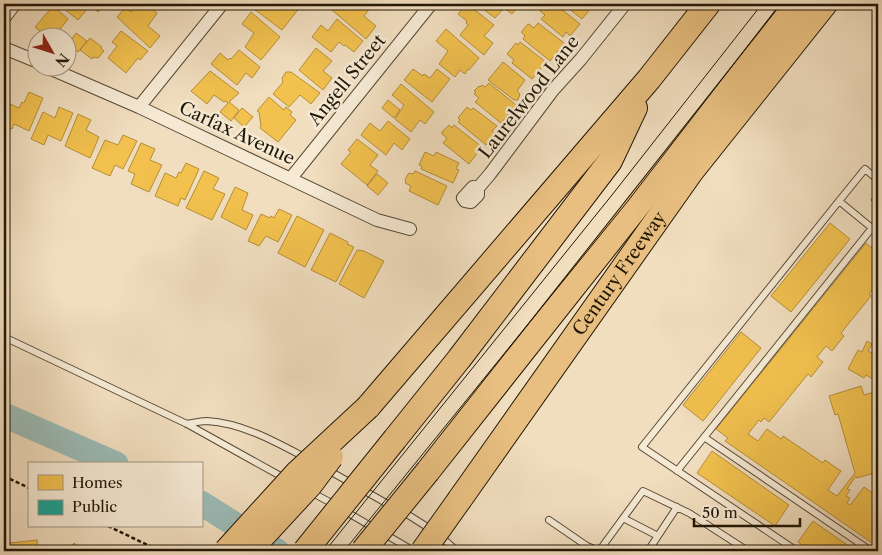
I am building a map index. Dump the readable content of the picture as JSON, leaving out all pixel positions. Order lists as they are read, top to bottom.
{
  "streets": {
    "highway": ["Century Freeway"],
    "street": ["Angell Street", "Laurelwood Lane", "Carfax Avenue"]
  },
  "crossings": [
    ["Angell Street", "Carfax Avenue"]
  ],
  "legend": ["Homes", "Public"],
  "scale_bar": "50 m",
  "north": "bottom right"
}
